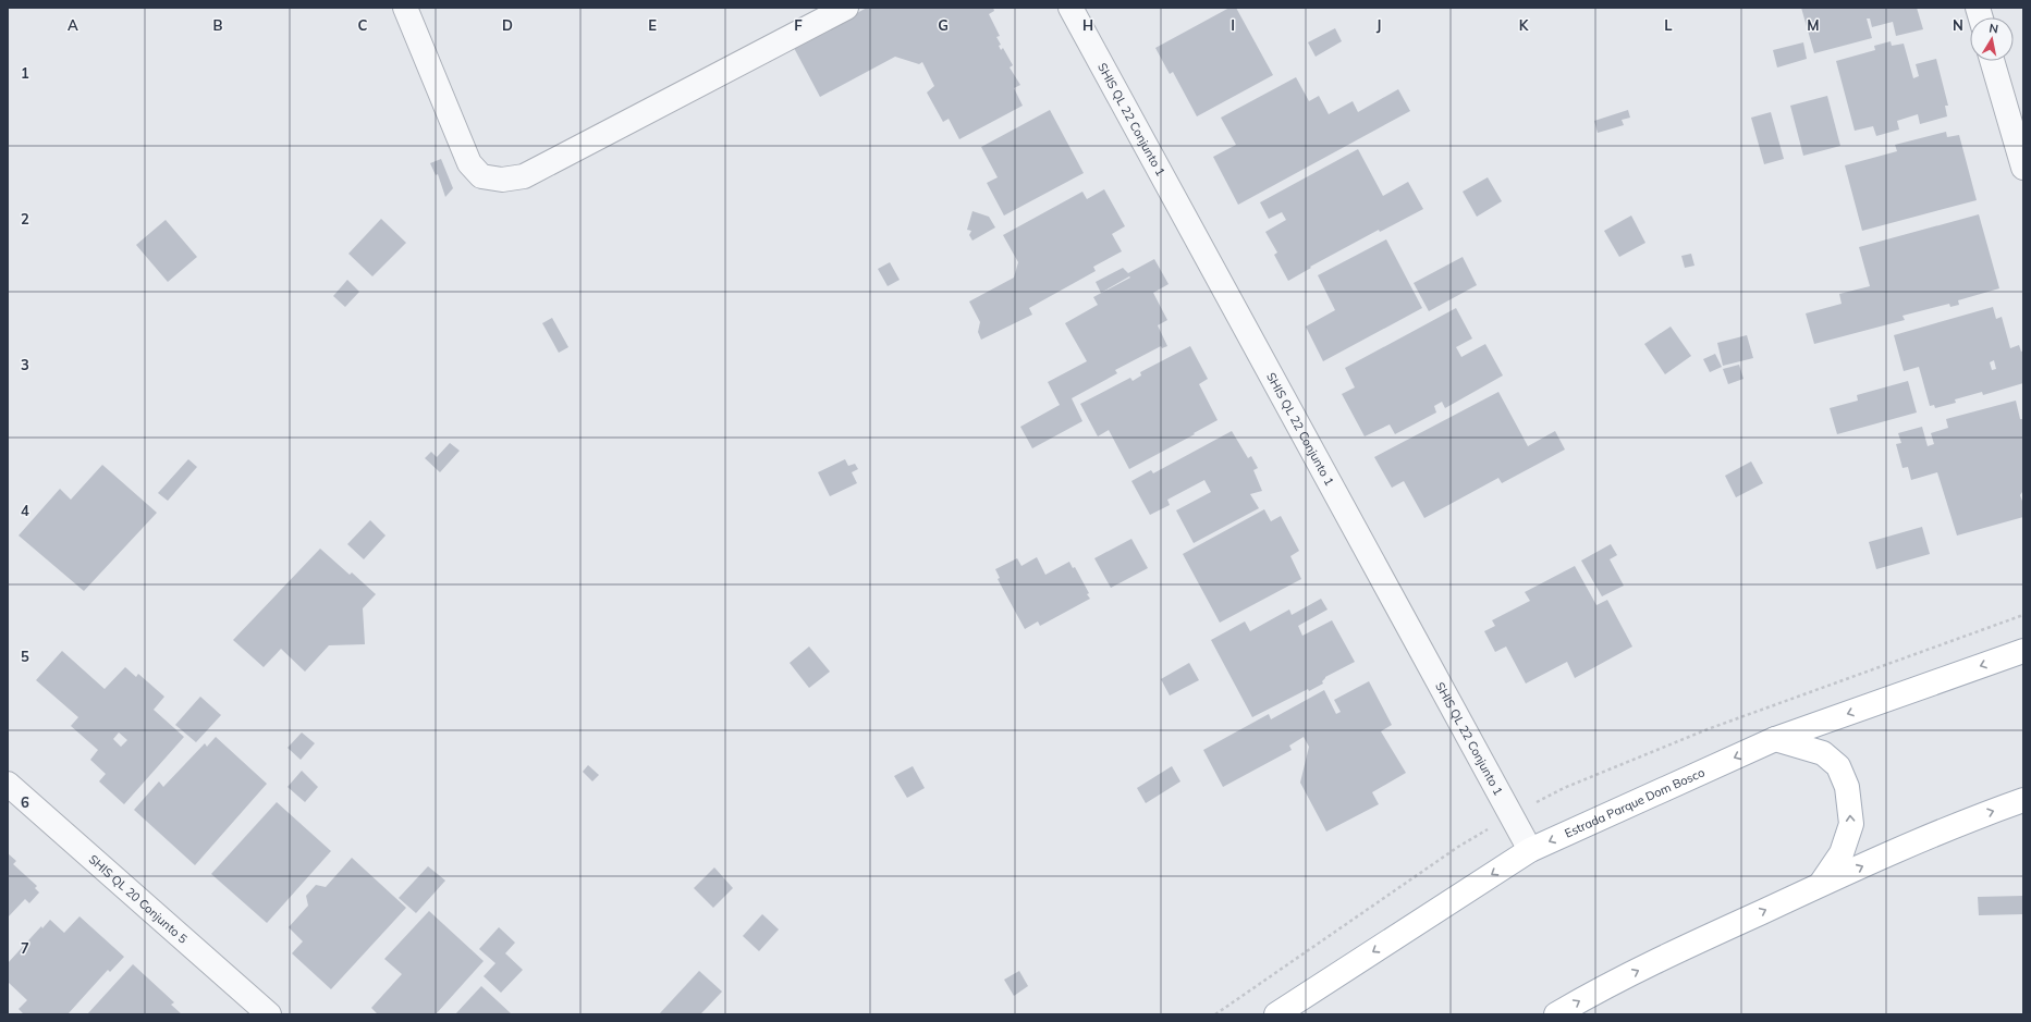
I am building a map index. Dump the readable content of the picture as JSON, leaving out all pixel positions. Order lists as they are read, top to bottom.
{
  "streets": {
    "main road": ["Estrada Parque Dom Bosco"],
    "street": ["SHIS QL 22 Conjunto 1", "SHIS QL 20 Conjunto 5"]
  },
  "crossings": [
    ["SHIS QL 22 Conjunto 1", "Estrada Parque Dom Bosco"]
  ],
  "north": "top",
  "grid": {
    "columns": [
      "A",
      "B",
      "C",
      "D",
      "E",
      "F",
      "G",
      "H",
      "I",
      "J",
      "K",
      "L",
      "M",
      "N"
    ],
    "rows": [
      "1",
      "2",
      "3",
      "4",
      "5",
      "6",
      "7"
    ]
  }
}
